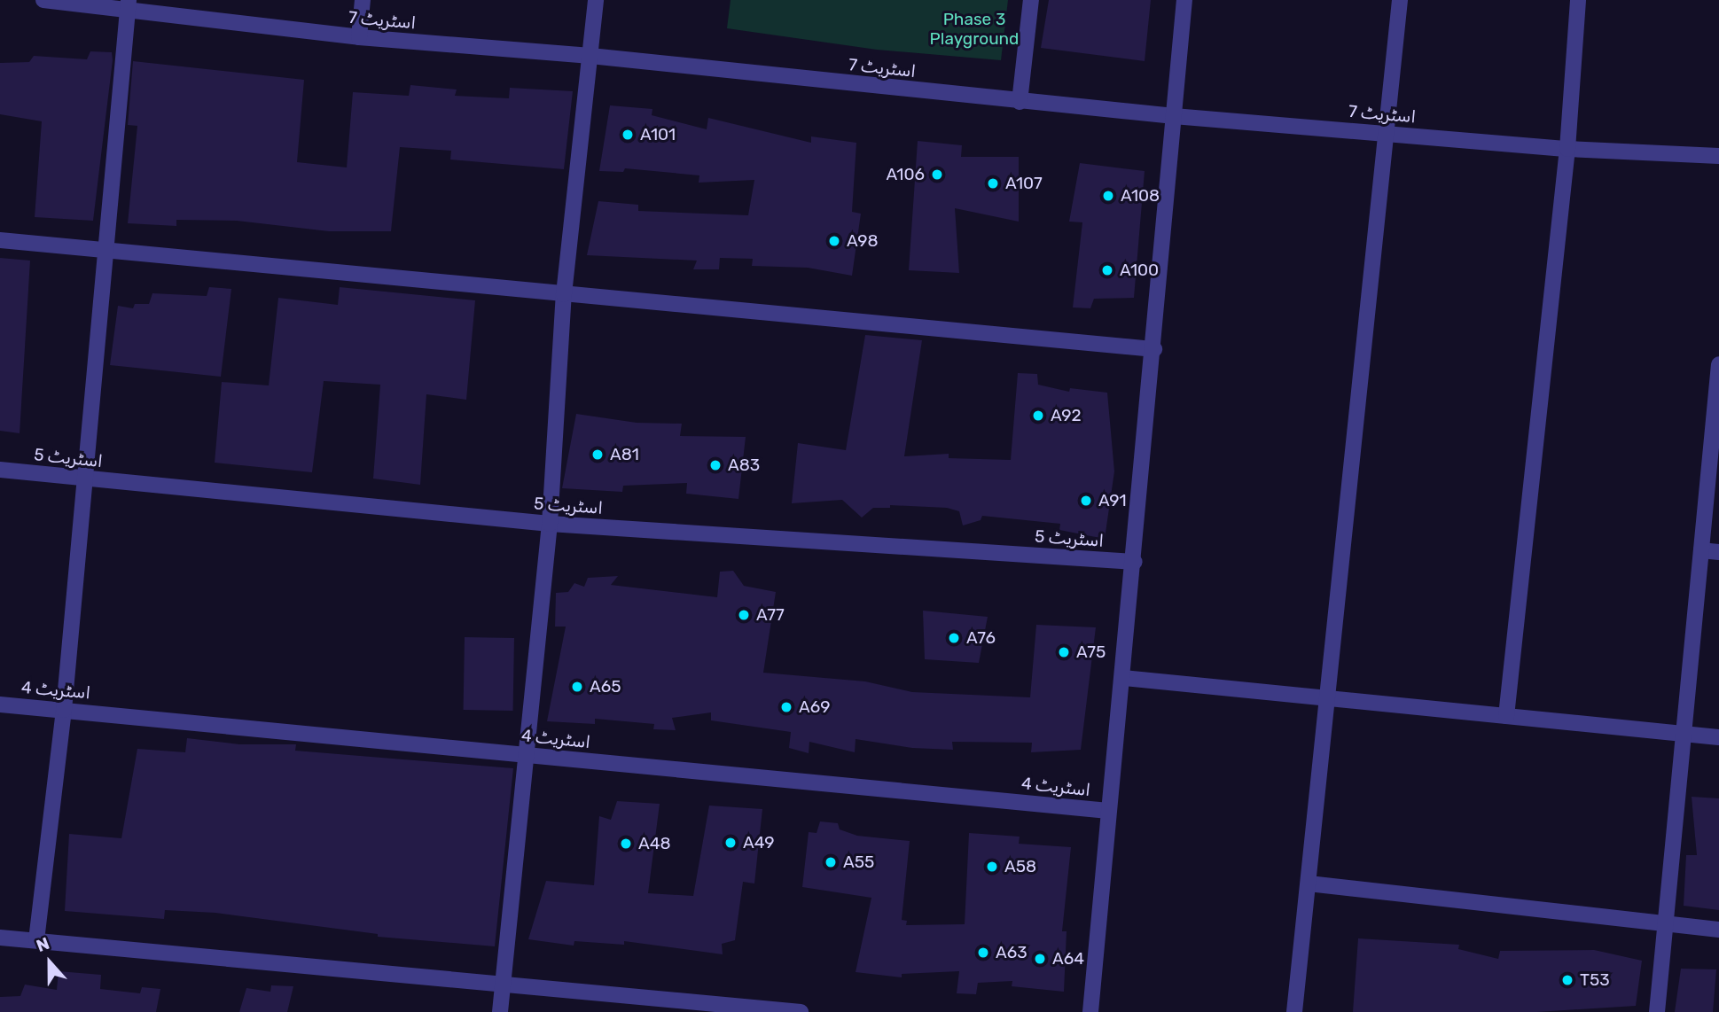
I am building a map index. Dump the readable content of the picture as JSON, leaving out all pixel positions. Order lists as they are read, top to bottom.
{
  "streets": {
    "street": ["اسٹریٹ 7", "اسٹریٹ 5", "اسٹریٹ 4"]
  },
  "parks": ["Phase 3 Playground"],
  "places": [
    "A101",
    "A106",
    "A107",
    "A108",
    "A98",
    "A100",
    "A92",
    "A81",
    "A83",
    "A91",
    "A77",
    "A76",
    "A75",
    "A65",
    "A69",
    "A49",
    "A48",
    "A55",
    "A58",
    "A63",
    "A64",
    "T53"
  ],
  "north": "top"
}
